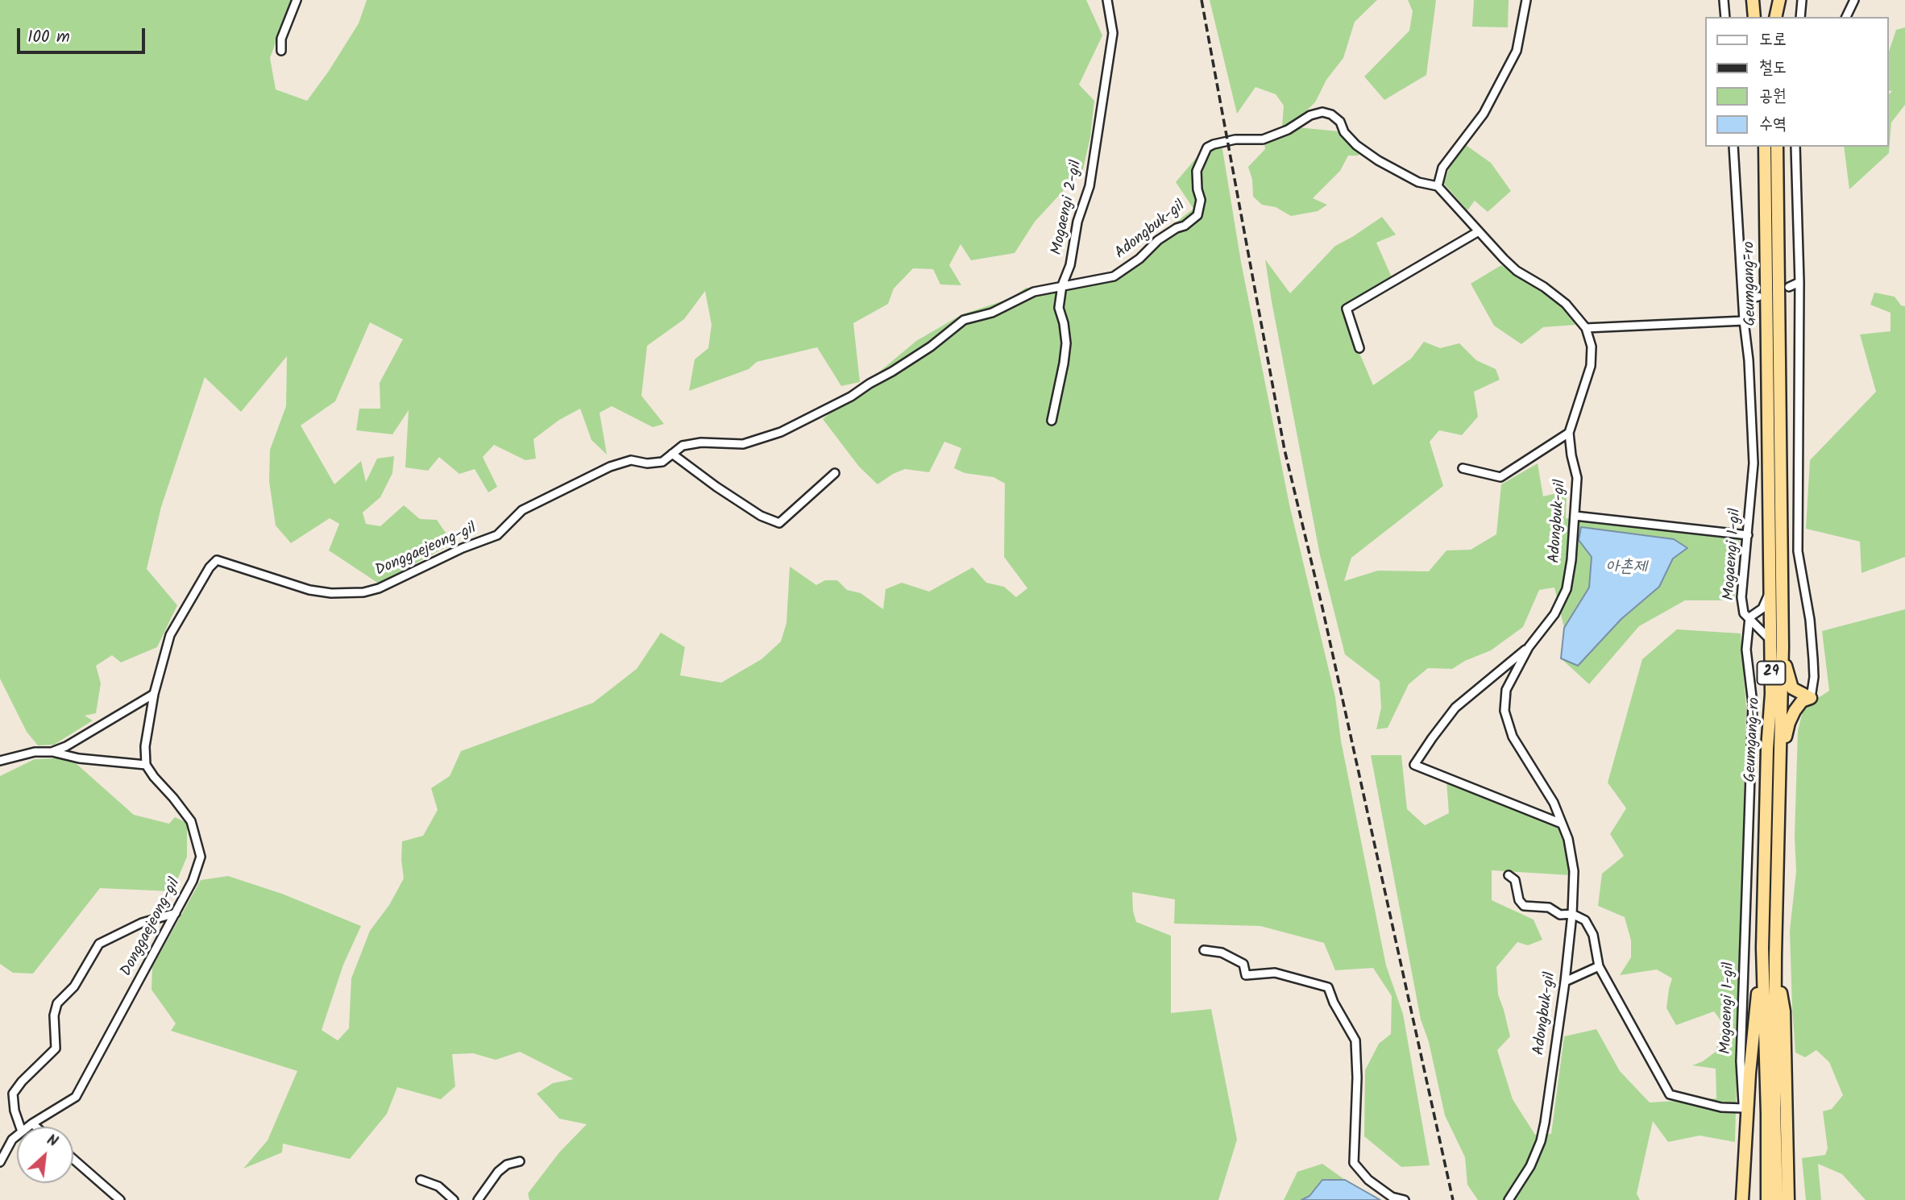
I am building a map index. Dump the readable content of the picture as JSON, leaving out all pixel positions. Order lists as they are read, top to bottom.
{
  "streets": {
    "highway": ["Geumgang-ro", "29"],
    "street": [
      "Mogaengi 2-gil",
      "Adongbuk-gil",
      "Donggaejeong-gil",
      "Mogaengi 1-gil"
    ]
  },
  "crossings": [
    ["Mogaengi 2-gil", "Adongbuk-gil"],
    ["Mogaengi 2-gil", "Donggaejeong-gil"],
    ["Adongbuk-gil", "Donggaejeong-gil"]
  ],
  "water": ["아촌제"],
  "legend": [
    "도로",
    "철도",
    "공원",
    "수역"
  ],
  "scale_bar": "100 m",
  "north": "top right"
}
